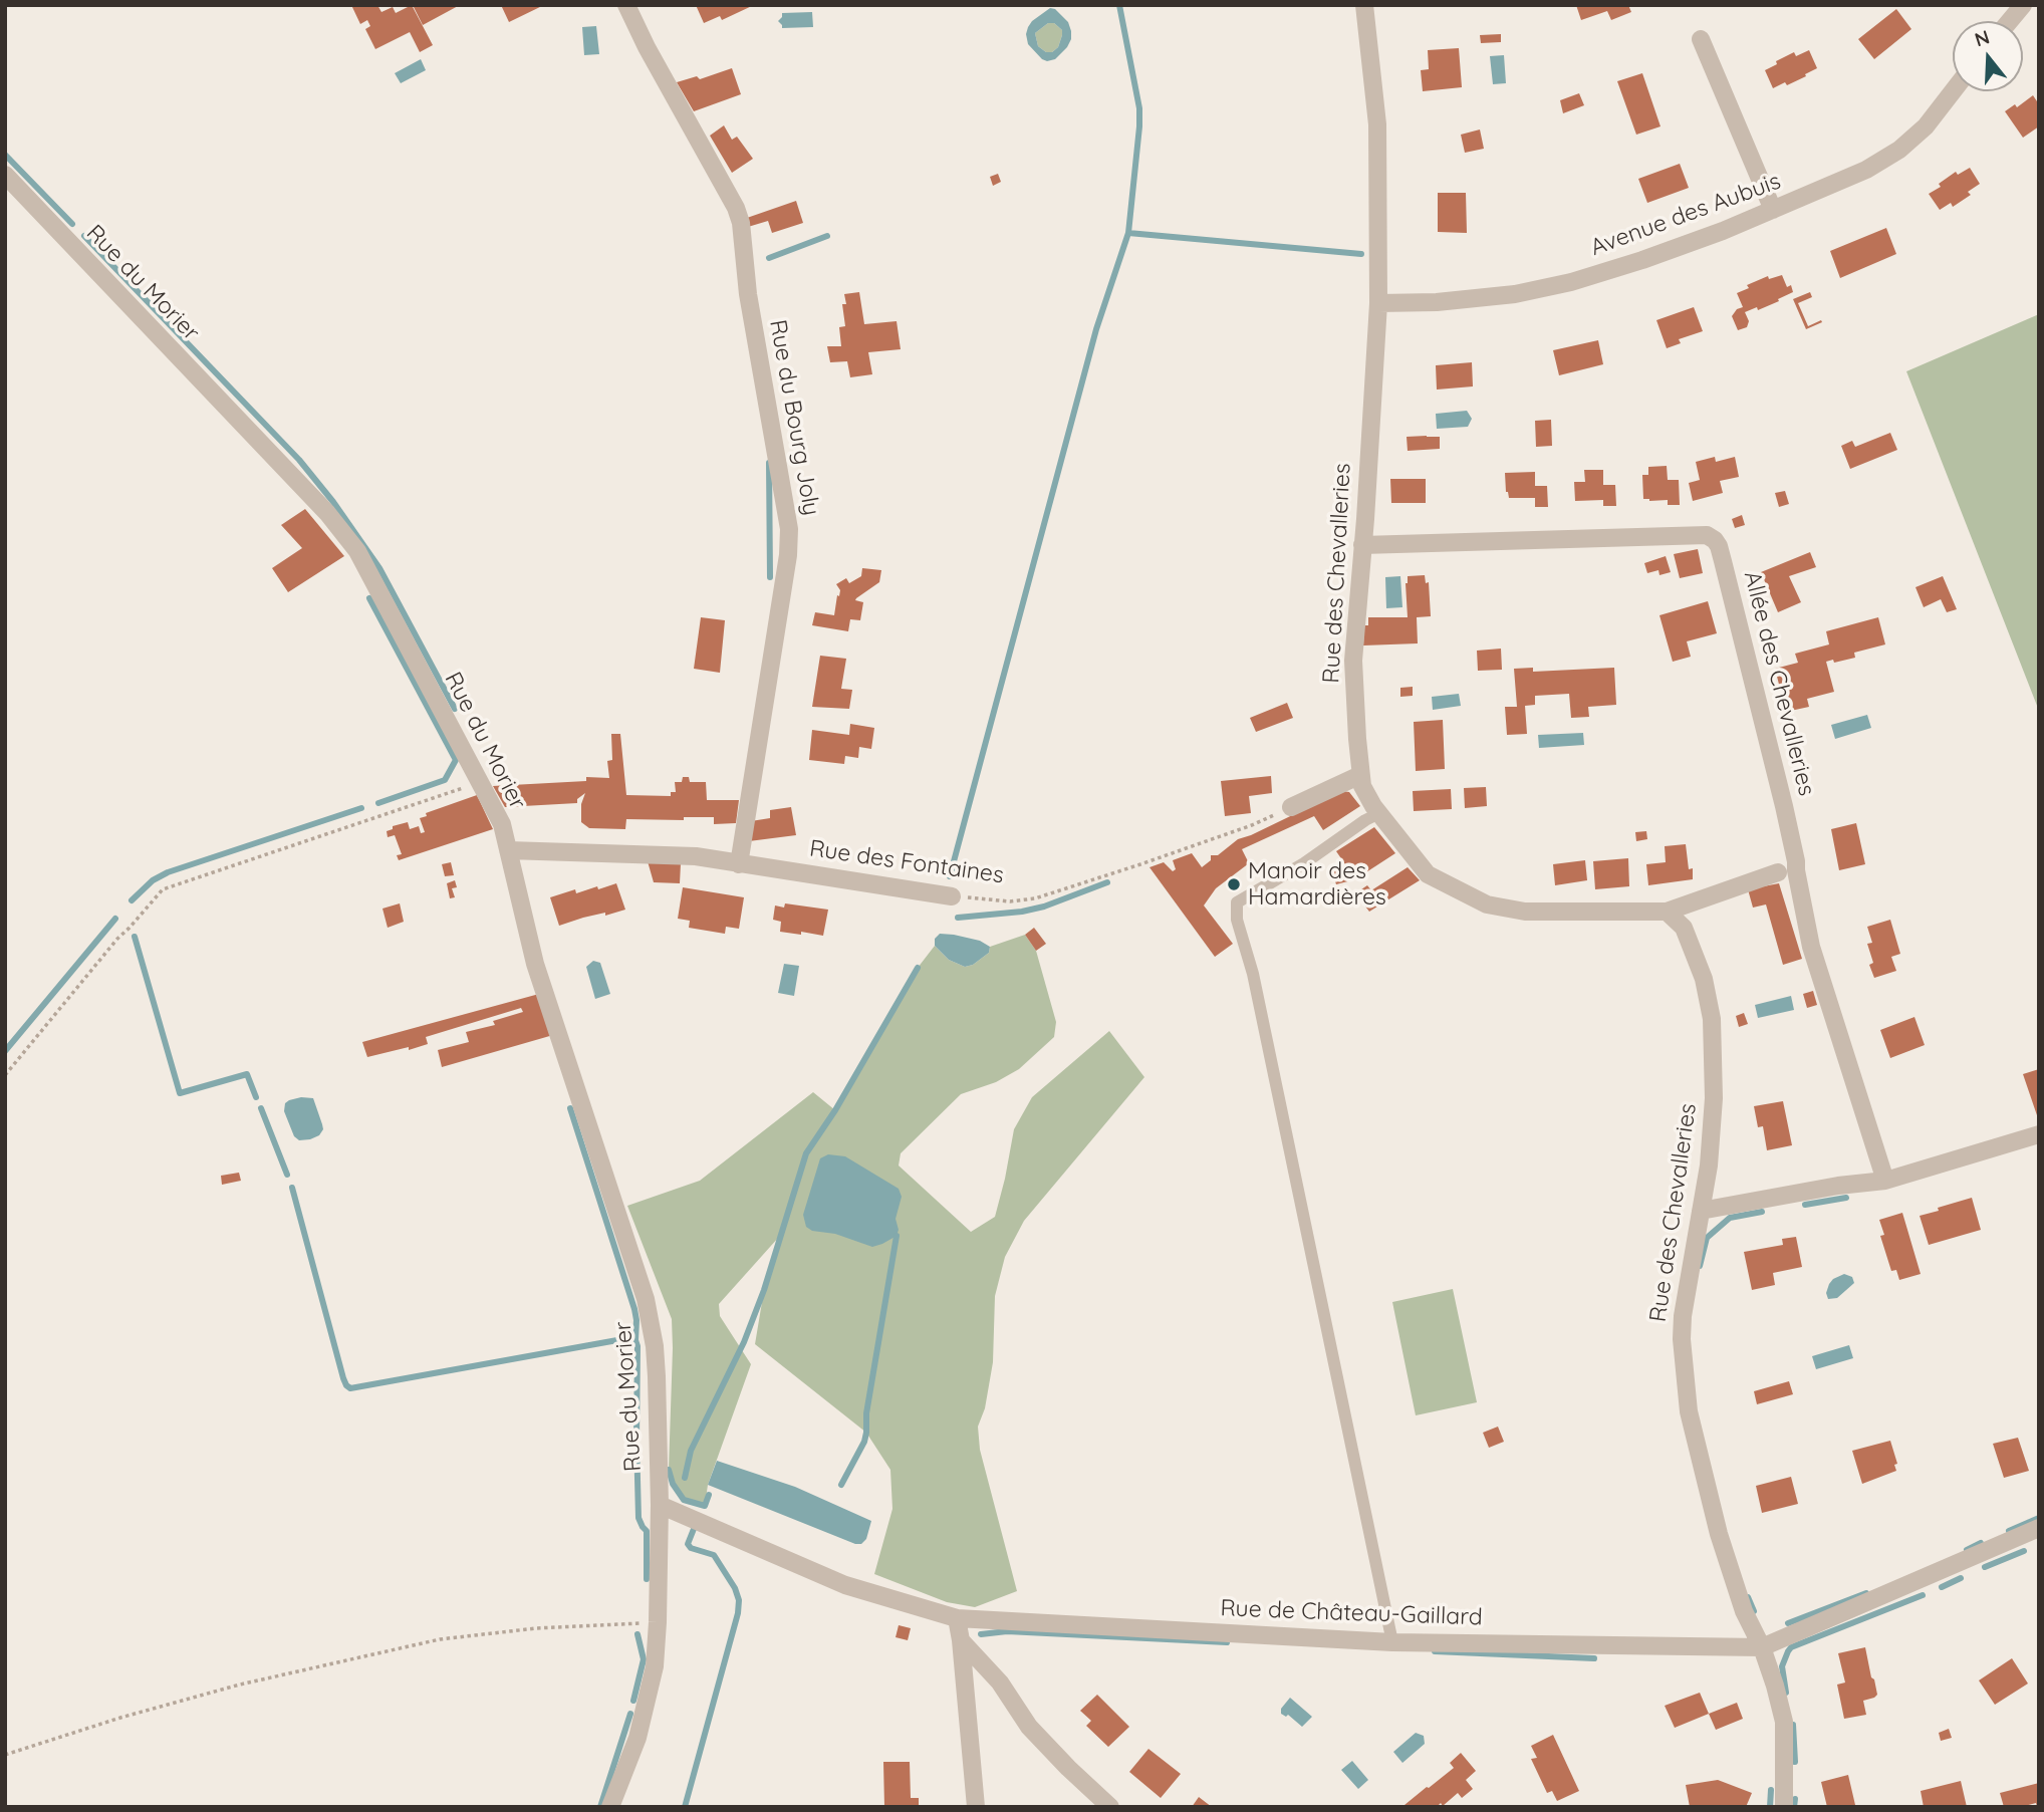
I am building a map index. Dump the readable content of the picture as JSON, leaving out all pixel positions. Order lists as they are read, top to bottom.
{
  "streets": {
    "street": [
      "Avenue des Aubuis",
      "Rue du Morier",
      "Rue du Bourg Joly",
      "Rue des Chevalleries",
      "Allée des Chevalleries",
      "Rue des Fontaines",
      "Rue de Château-Gaillard"
    ]
  },
  "crossings": [
    ["Avenue des Aubuis", "Rue des Chevalleries"],
    ["Rue du Morier", "Rue des Fontaines"],
    ["Rue du Morier", "Rue de Château-Gaillard"],
    ["Rue du Bourg Joly", "Rue des Fontaines"],
    ["Rue des Chevalleries", "Allée des Chevalleries"],
    ["Rue des Chevalleries", "Rue de Château-Gaillard"]
  ],
  "places": ["Manoir des Hamardières"],
  "north": "top"
}
